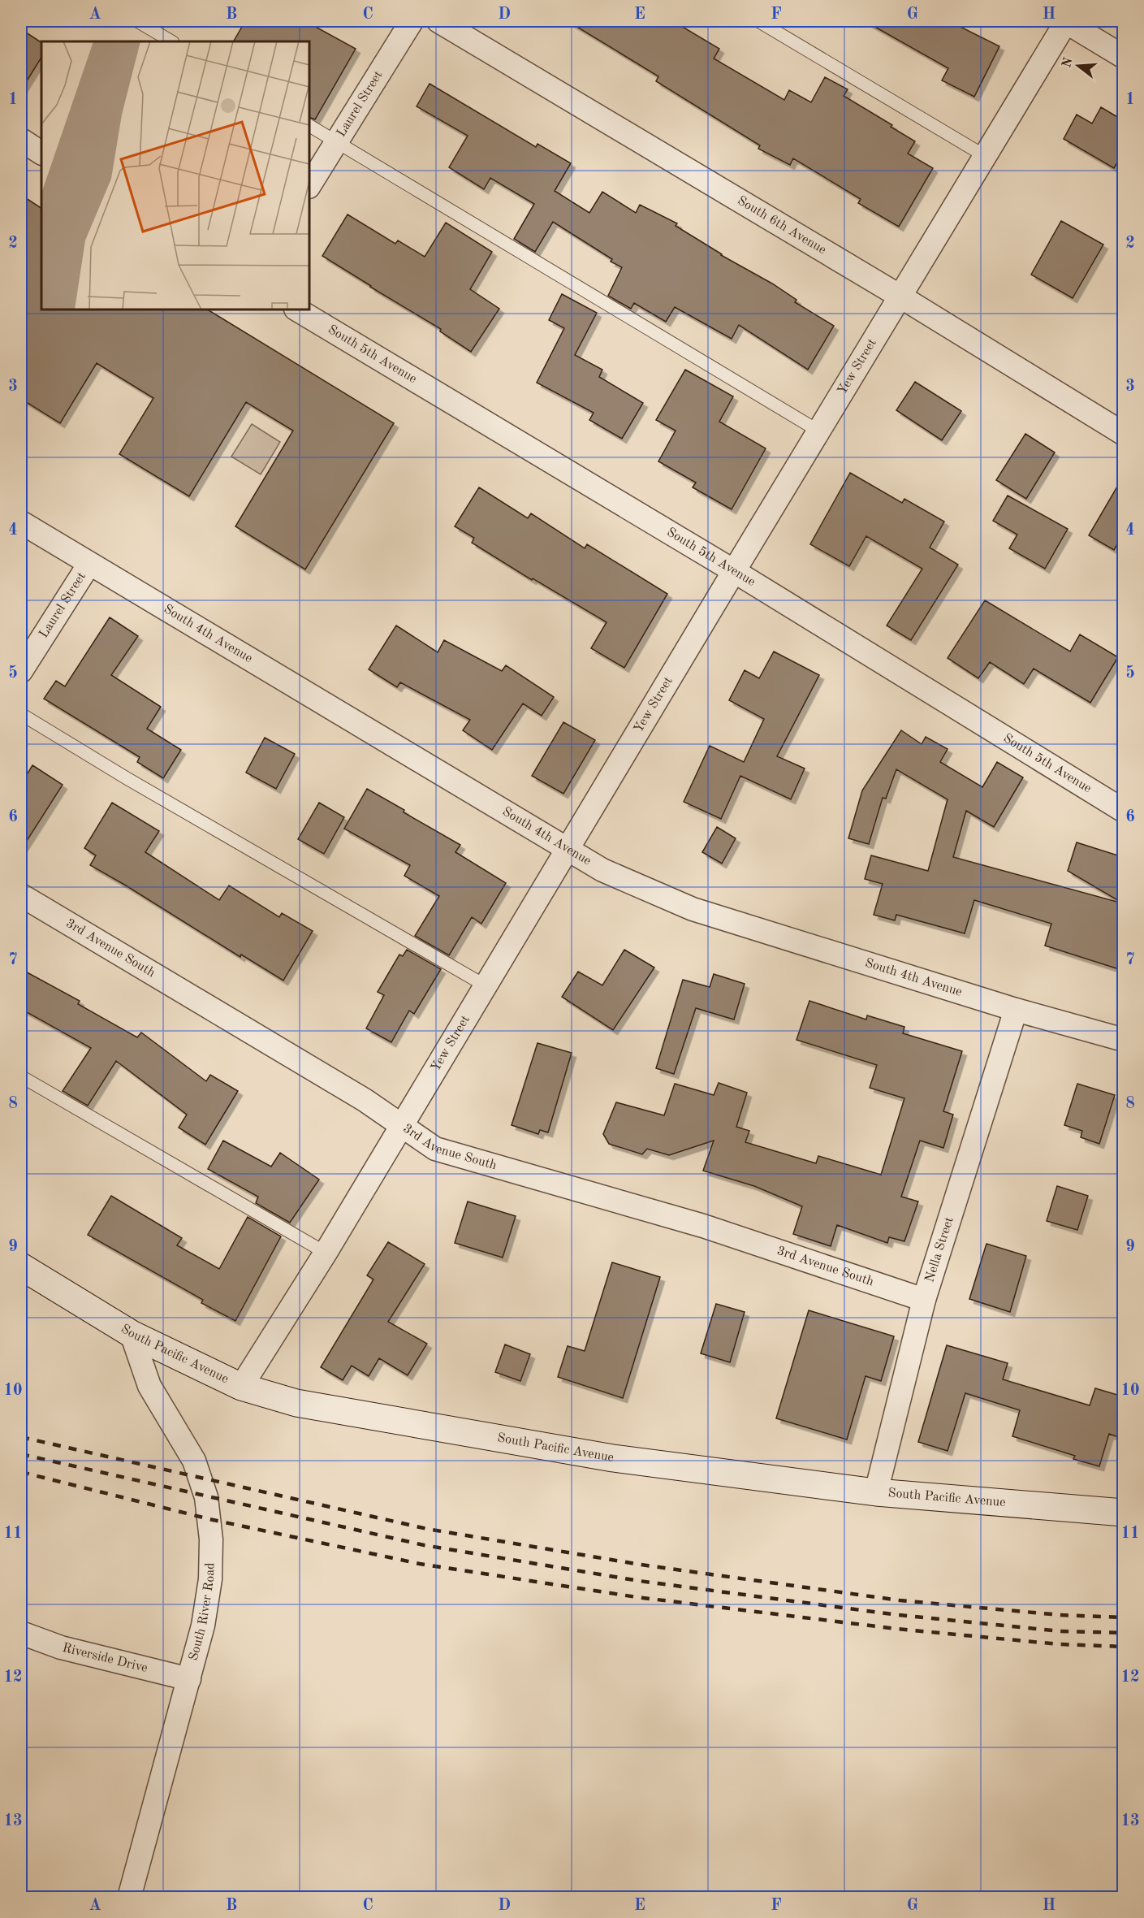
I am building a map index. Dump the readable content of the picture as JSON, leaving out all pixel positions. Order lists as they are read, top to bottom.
{
  "streets": {
    "street": [
      "Laurel Street",
      "South 6th Avenue",
      "South 5th Avenue",
      "Yew Street",
      "South 4th Avenue",
      "3rd Avenue South",
      "Nella Street",
      "South Pacific Avenue",
      "South River Road",
      "Riverside Drive"
    ]
  },
  "crossings": [
    ["Laurel Street", "South 4th Avenue"],
    ["South 6th Avenue", "Yew Street"],
    ["South 5th Avenue", "Yew Street"],
    ["Yew Street", "South 4th Avenue"],
    ["Yew Street", "3rd Avenue South"],
    ["Yew Street", "South Pacific Avenue"],
    ["South 4th Avenue", "Nella Street"],
    ["3rd Avenue South", "Nella Street"],
    ["Nella Street", "South Pacific Avenue"],
    ["South Pacific Avenue", "South River Road"],
    ["South River Road", "Riverside Drive"]
  ],
  "north": "left",
  "grid": {
    "columns": [
      "A",
      "B",
      "C",
      "D",
      "E",
      "F",
      "G",
      "H"
    ],
    "rows": [
      "1",
      "2",
      "3",
      "4",
      "5",
      "6",
      "7",
      "8",
      "9",
      "10",
      "11",
      "12",
      "13"
    ]
  }
}
